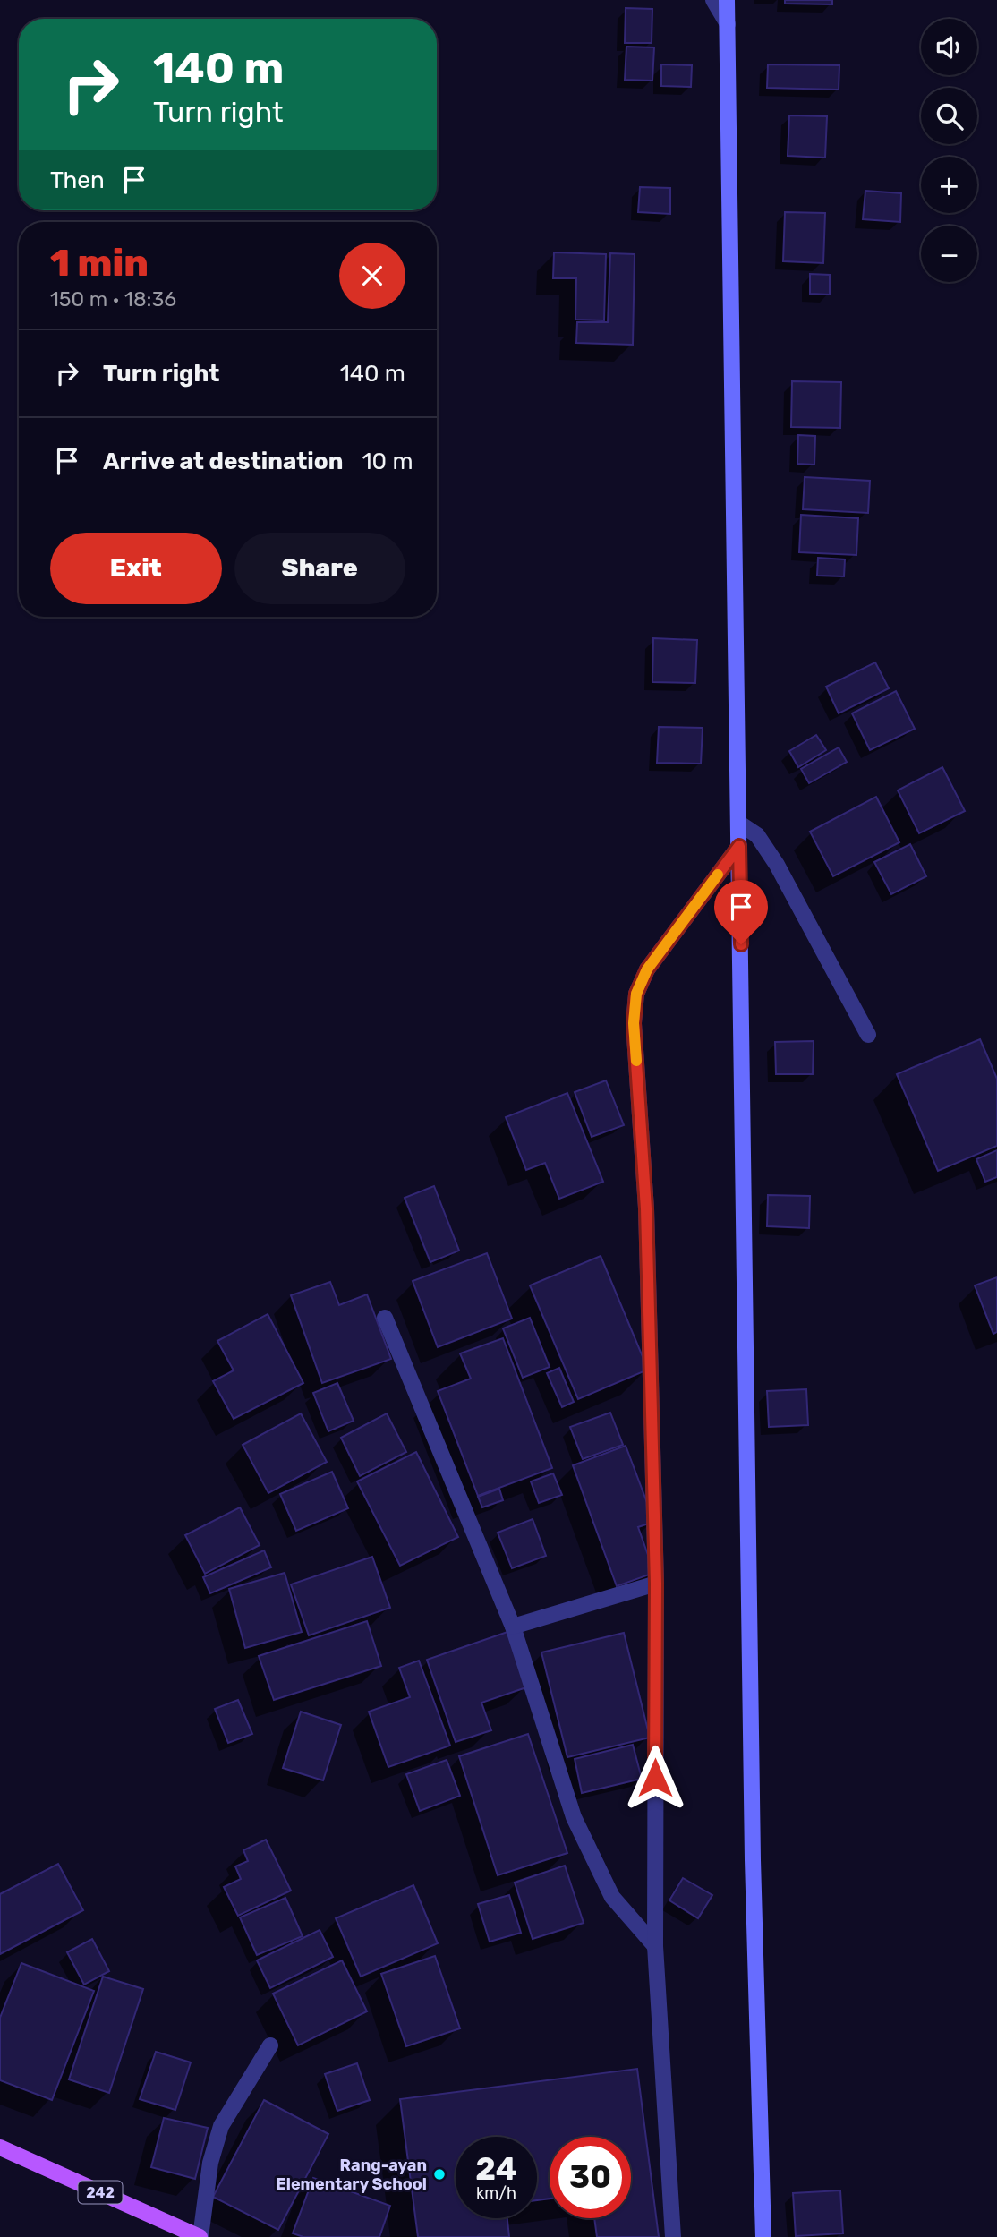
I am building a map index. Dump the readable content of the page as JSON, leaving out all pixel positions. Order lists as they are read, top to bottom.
{
  "streets": {
    "main road": ["242"]
  },
  "places": ["Rang-ayan Elementary School"],
  "page": {
    "map_buttons": ["+", "−"],
    "turn": ["140 m", "Turn right"],
    "then": "Then",
    "heading": ["1 min", "150 m · 18:36"],
    "list": [
      {
        "name": "Turn right",
        "value": "140 m"
      },
      {
        "name": "Arrive at destination",
        "value": "10 m"
      }
    ],
    "buttons": ["Exit", "Share"],
    "speed": "24 km/h",
    "limit": "30"
  }
}
